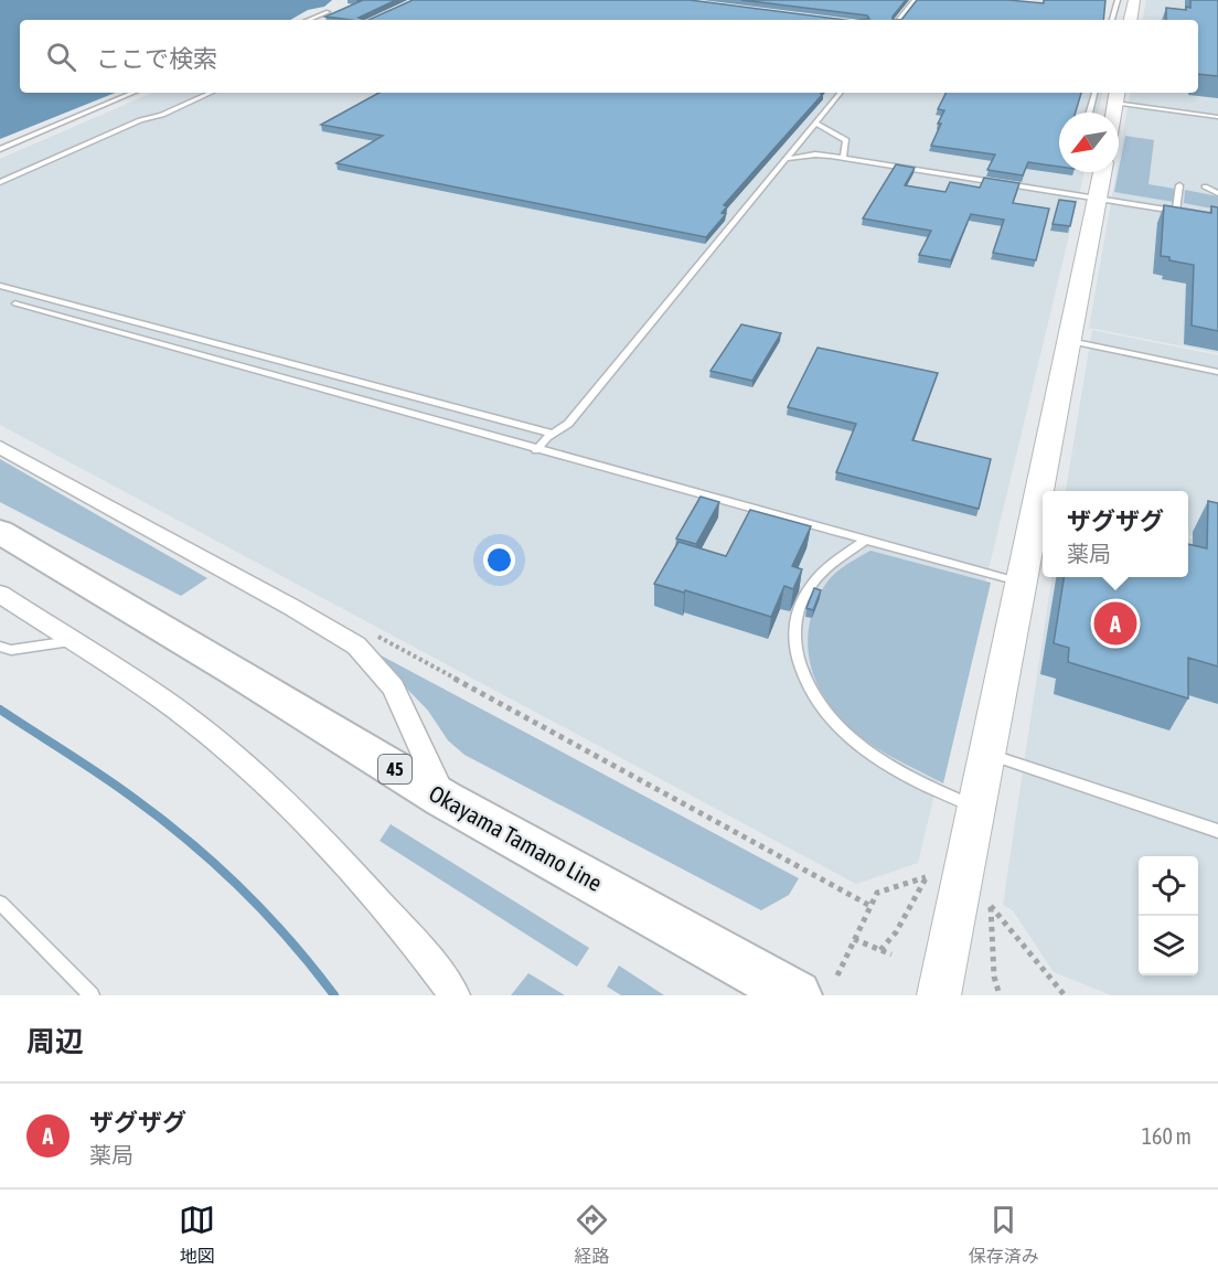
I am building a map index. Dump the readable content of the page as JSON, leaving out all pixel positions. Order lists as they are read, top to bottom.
{
  "streets": {
    "main road": ["45", "Okayama Tamano Line"]
  },
  "north": "bottom left",
  "page": {
    "search": "ここで検索",
    "popup": ["ザグザグ", "薬局"],
    "pins": "A",
    "heading": "周辺",
    "list": [
      {
        "mark": "A",
        "name": "ザグザグ",
        "note": "薬局",
        "value": "160 m"
      }
    ],
    "nav": ["地図", "経路", "保存済み"]
  }
}
